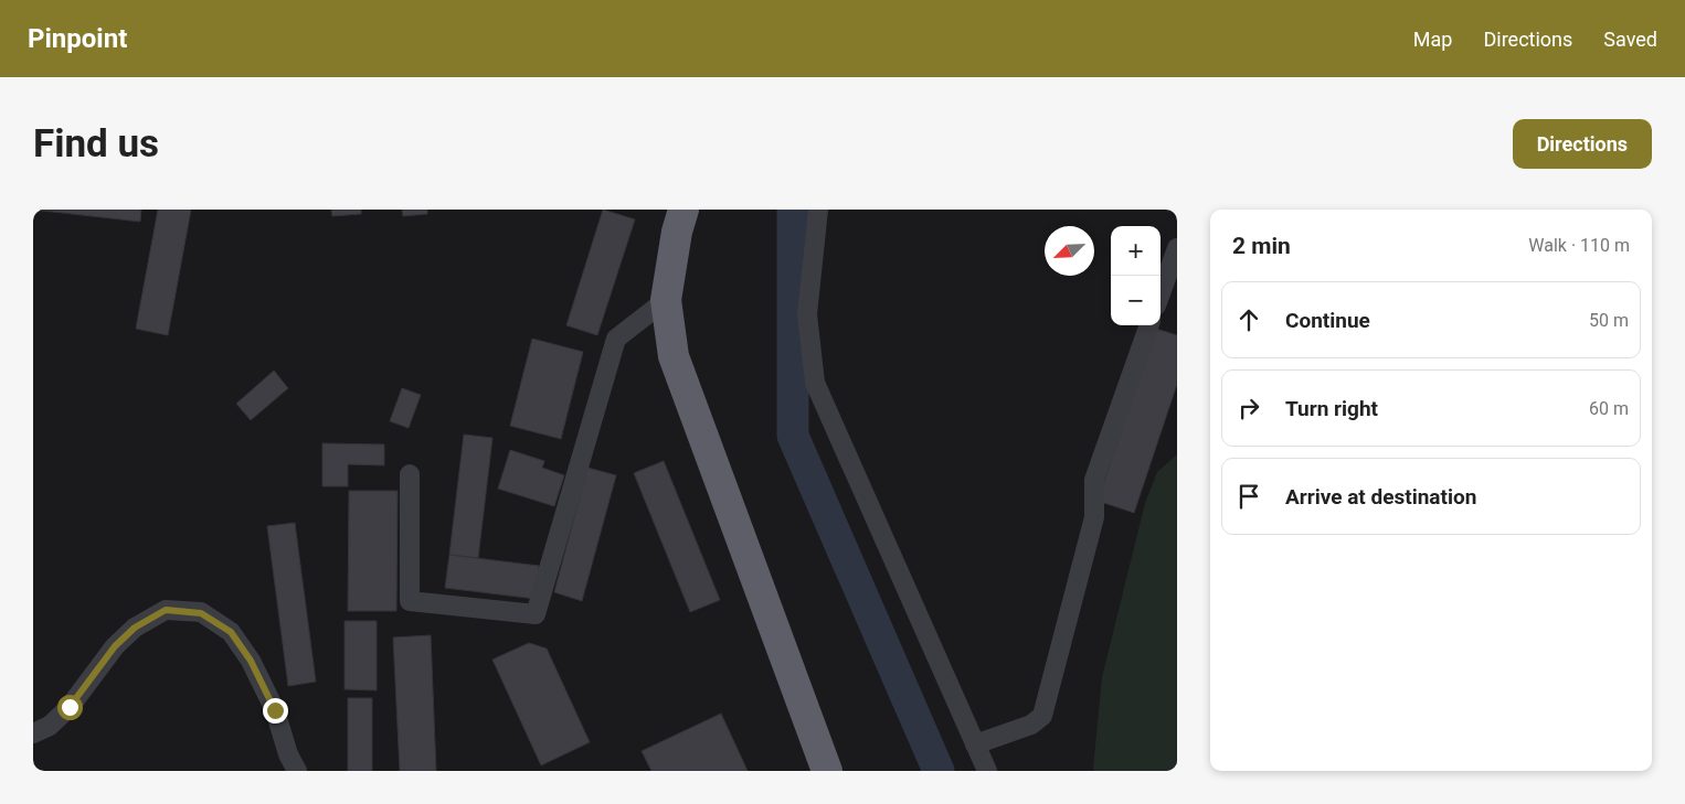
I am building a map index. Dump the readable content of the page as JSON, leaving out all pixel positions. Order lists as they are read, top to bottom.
{
  "north": "bottom left",
  "page": {
    "header": "Pinpoint",
    "nav": ["Map", "Directions", "Saved"],
    "buttons": "Directions",
    "title": "Find us",
    "heading": ["2 min", "Walk · 110 m"],
    "map_buttons": ["+", "−"],
    "list": [
      ["Continue", "50 m"],
      ["Turn right", "60 m"],
      "Arrive at destination"
    ]
  }
}
